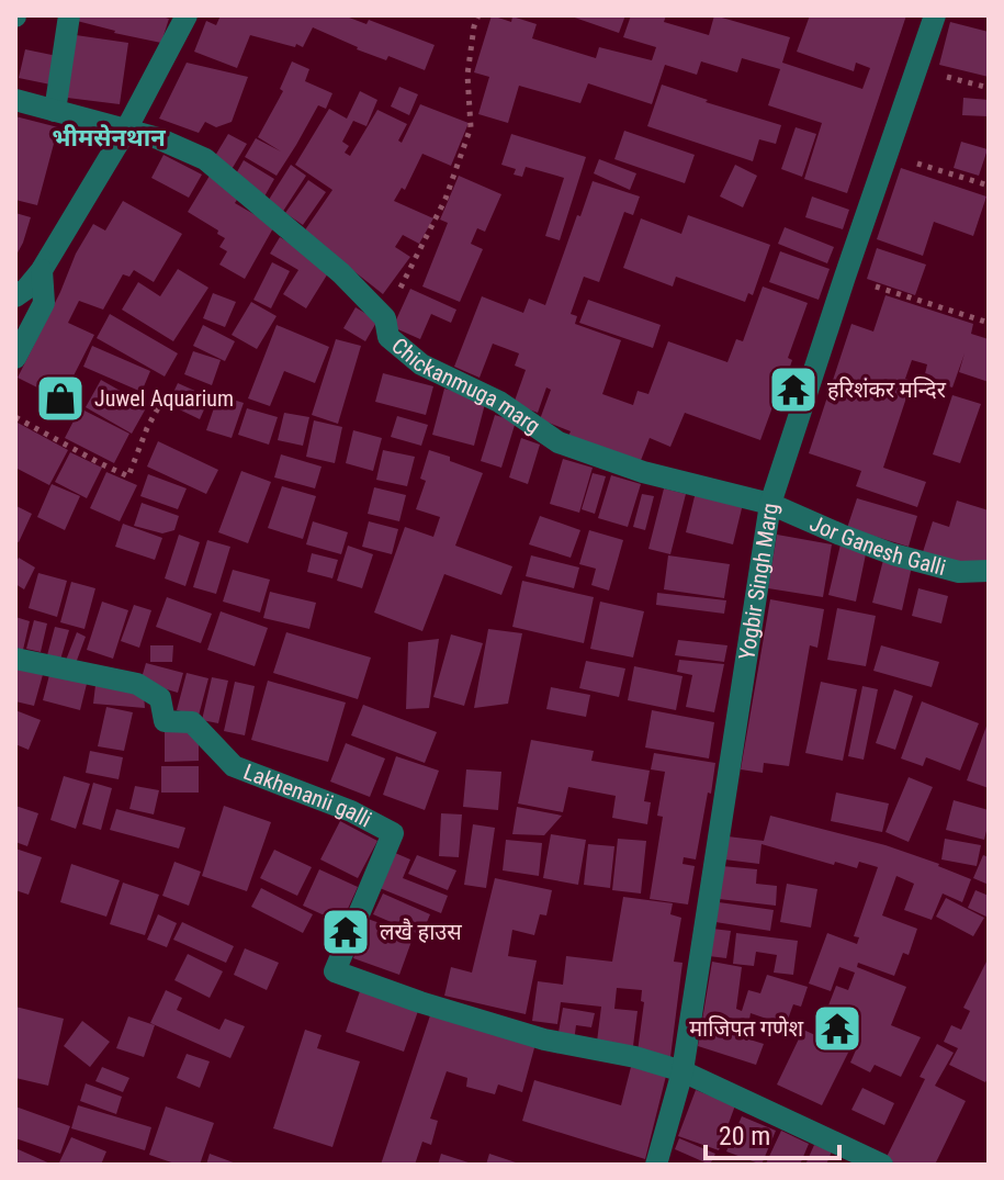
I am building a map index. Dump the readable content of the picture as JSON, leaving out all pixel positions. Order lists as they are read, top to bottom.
{
  "streets": {
    "street": [
      "Chickanmuga marg",
      "Jor Ganesh Galli",
      "Yogbir Singh Marg",
      "Lakhenanii galli"
    ]
  },
  "crossings": [
    ["Chickanmuga marg", "Jor Ganesh Galli"],
    ["Chickanmuga marg", "Yogbir Singh Marg"],
    ["Jor Ganesh Galli", "Yogbir Singh Marg"],
    ["Yogbir Singh Marg", "Lakhenanii galli"]
  ],
  "districts": ["भीमसेनथान"],
  "places": {
    "temple": ["हरिशंकर मन्दिर", "लखै हाउस", "माजिपत गणेश"],
    "shop": ["Juwel Aquarium"]
  },
  "scale_bar": "20 m"
}
